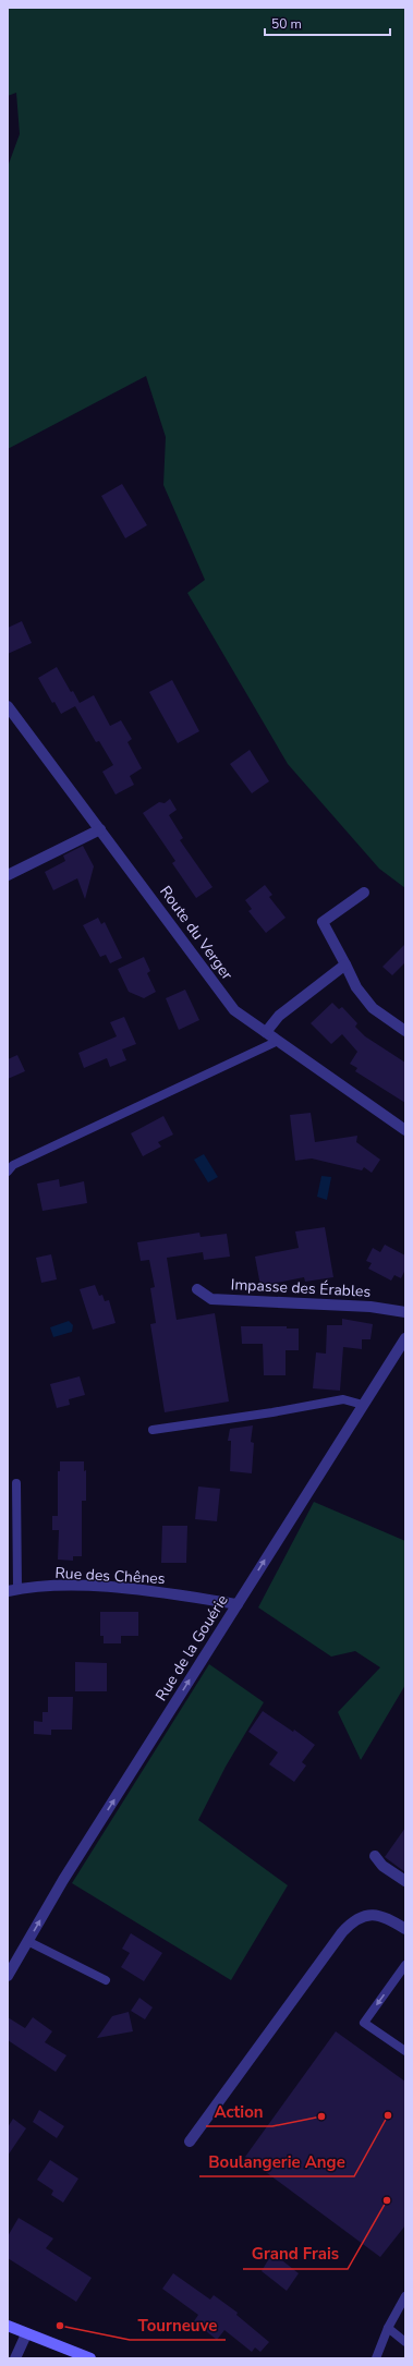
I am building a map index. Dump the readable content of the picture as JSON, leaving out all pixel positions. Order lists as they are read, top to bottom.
{
  "streets": {
    "street": [
      "Route du Verger",
      "Impasse des Érables",
      "Rue des Chênes",
      "Rue de la Gouérie"
    ]
  },
  "crossings": [
    ["Rue des Chênes", "Rue de la Gouérie"]
  ],
  "one_way": ["Rue de la Gouérie"],
  "places": [
    "Boulangerie Ange",
    "Action",
    "Grand Frais",
    "Tourneuve"
  ],
  "scale_bar": "50 m"
}
